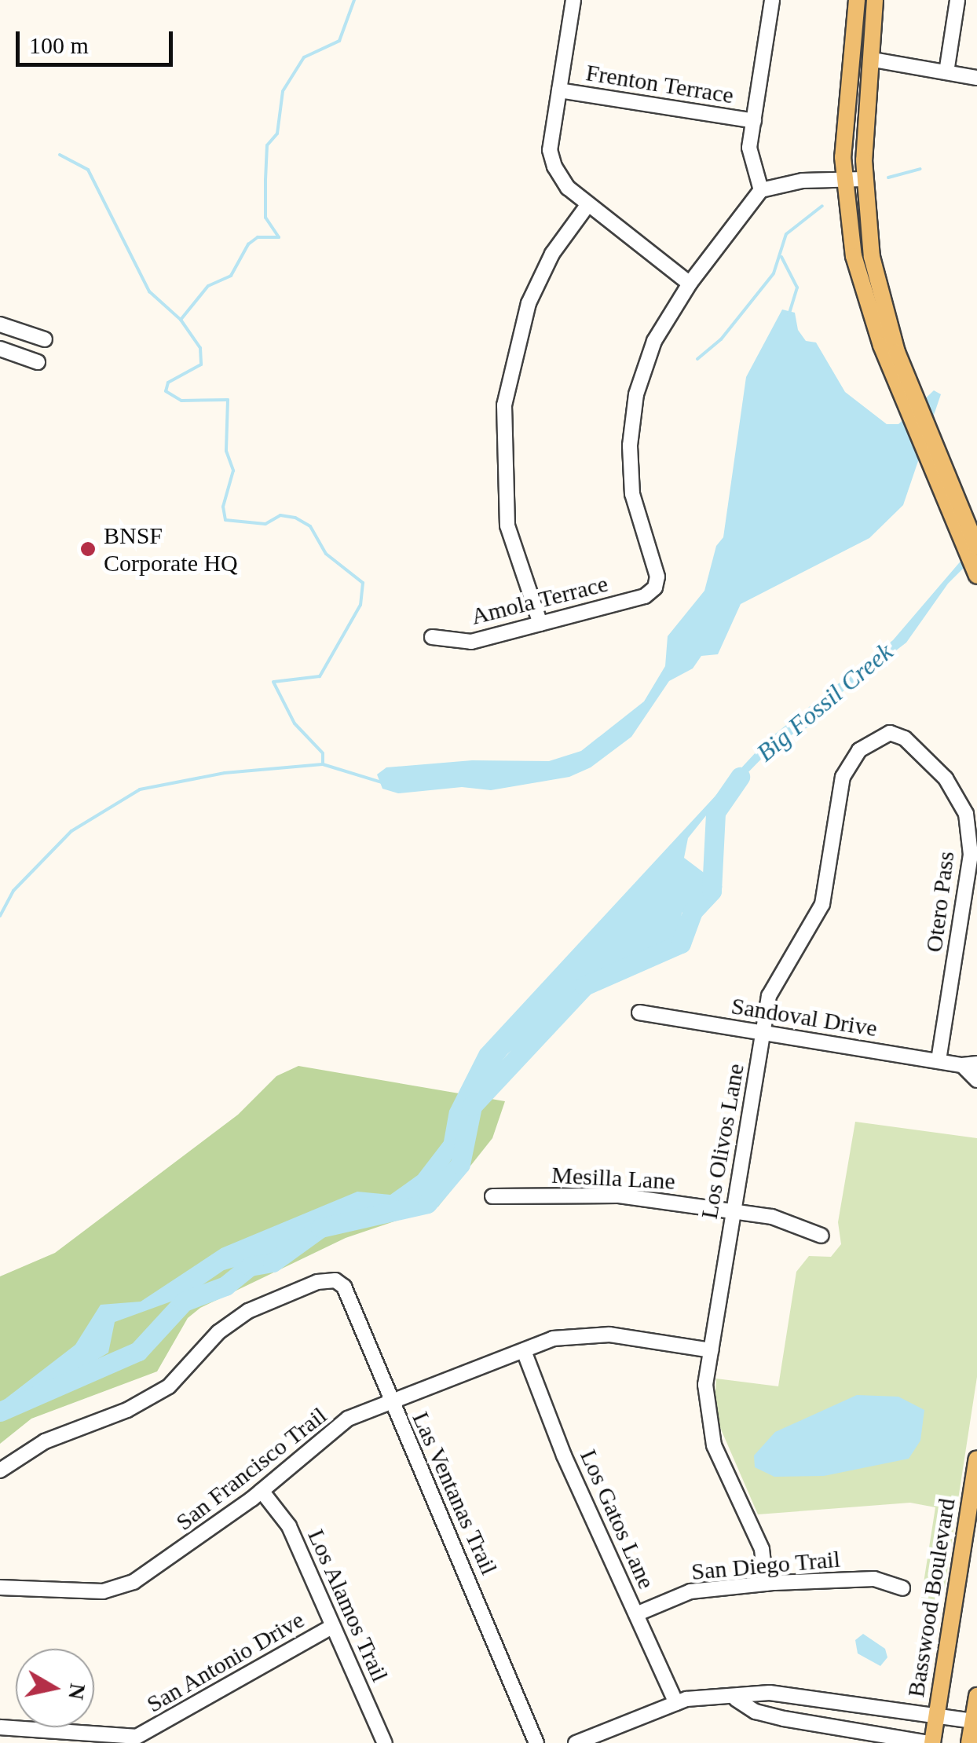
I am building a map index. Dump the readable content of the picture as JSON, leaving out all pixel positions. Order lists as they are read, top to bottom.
{
  "streets": {
    "main road": ["Basswood Boulevard"],
    "street": [
      "Frenton Terrace",
      "Amola Terrace",
      "Otero Pass",
      "Sandoval Drive",
      "Los Olivos Lane",
      "Mesilla Lane",
      "San Francisco Trail",
      "Las Ventanas Trail",
      "Los Gatos Lane",
      "San Diego Trail",
      "Los Alamos Trail",
      "San Antonio Drive"
    ]
  },
  "crossings": [
    ["Otero Pass", "Sandoval Drive"],
    ["Otero Pass", "Los Olivos Lane"],
    ["Sandoval Drive", "Los Olivos Lane"],
    ["Los Olivos Lane", "Mesilla Lane"],
    ["Los Olivos Lane", "San Francisco Trail"],
    ["Los Olivos Lane", "San Diego Trail"],
    ["San Francisco Trail", "Las Ventanas Trail"],
    ["San Francisco Trail", "Los Gatos Lane"],
    ["San Francisco Trail", "Los Alamos Trail"],
    ["Los Gatos Lane", "San Diego Trail"],
    ["Los Alamos Trail", "San Antonio Drive"]
  ],
  "water": ["Big Fossil Creek"],
  "places": ["BNSF Corporate HQ"],
  "scale_bar": "100 m",
  "north": "right"
}
